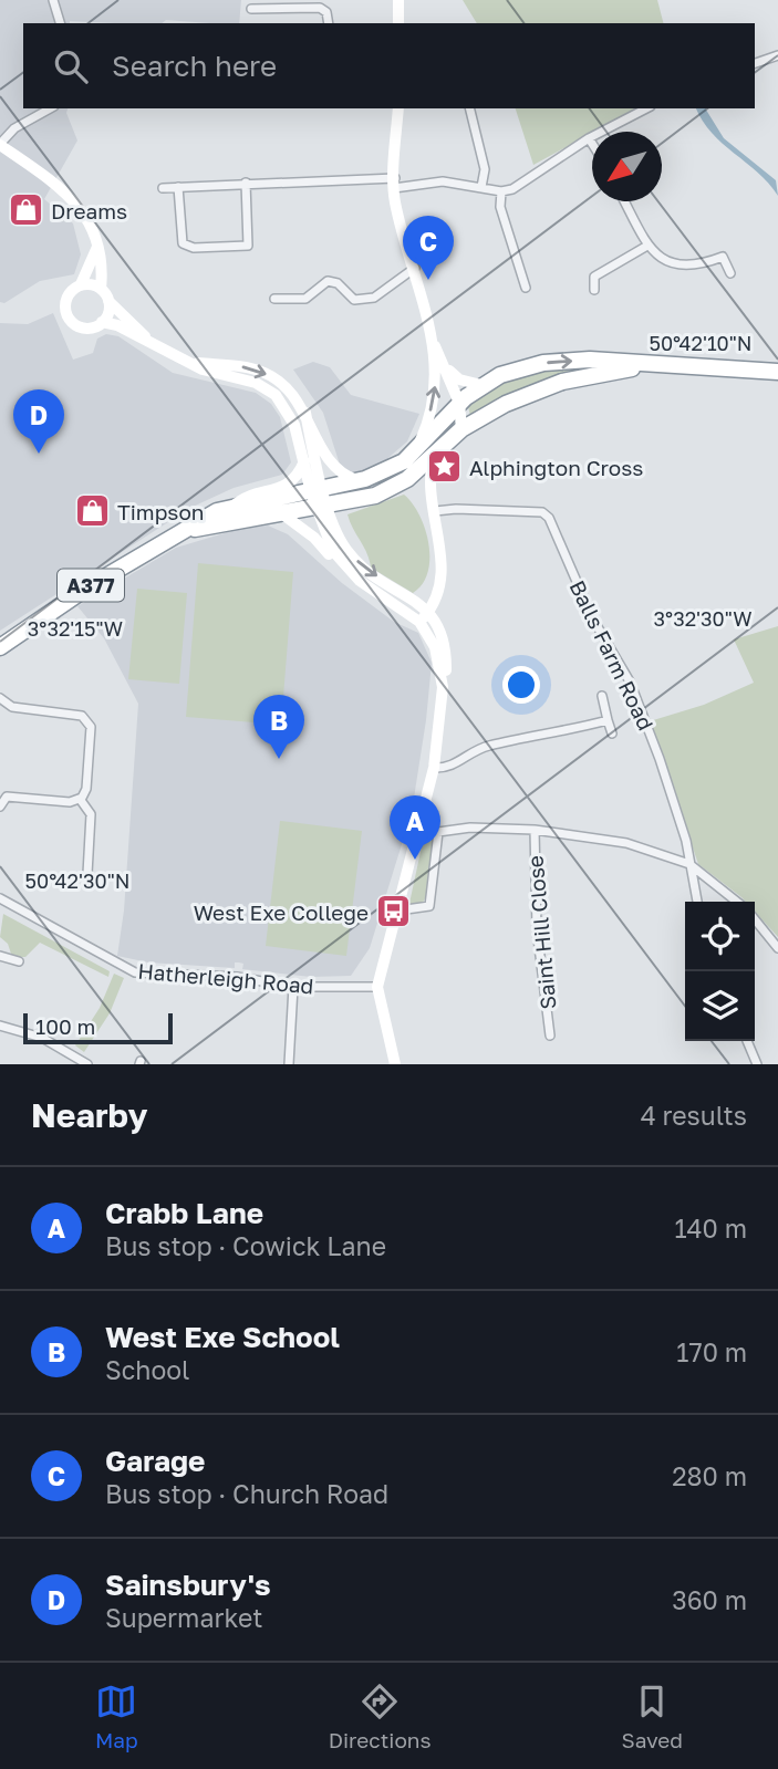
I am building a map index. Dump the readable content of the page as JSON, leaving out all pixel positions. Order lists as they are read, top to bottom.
{
  "streets": {
    "highway": ["A377"],
    "street": ["Balls Farm Road", "Saint Hill Close", "Hatherleigh Road"]
  },
  "places": {
    "shop": ["Dreams", "Timpson"],
    "place": ["Alphington Cross"],
    "bus stop": ["West Exe College"]
  },
  "scale_bar": "100 m",
  "north": "bottom left",
  "page": {
    "search": "Search here",
    "pins": [
      "C",
      "D",
      "B",
      "A"
    ],
    "scale": "100 m",
    "heading": ["Nearby", "4 results"],
    "list": [
      {
        "mark": "A",
        "name": "Crabb Lane",
        "note": "Bus stop · Cowick Lane",
        "value": "140 m"
      },
      {
        "mark": "B",
        "name": "West Exe School",
        "note": "School",
        "value": "170 m"
      },
      {
        "mark": "C",
        "name": "Garage",
        "note": "Bus stop · Church Road",
        "value": "280 m"
      },
      {
        "mark": "D",
        "name": "Sainsbury's",
        "note": "Supermarket",
        "value": "360 m"
      }
    ],
    "nav": ["Map", "Directions", "Saved"]
  },
  "coordinates": [
    "50°42'10\"N",
    "3°32'30\"W",
    "3°32'15\"W",
    "50°42'30\"N"
  ]
}
